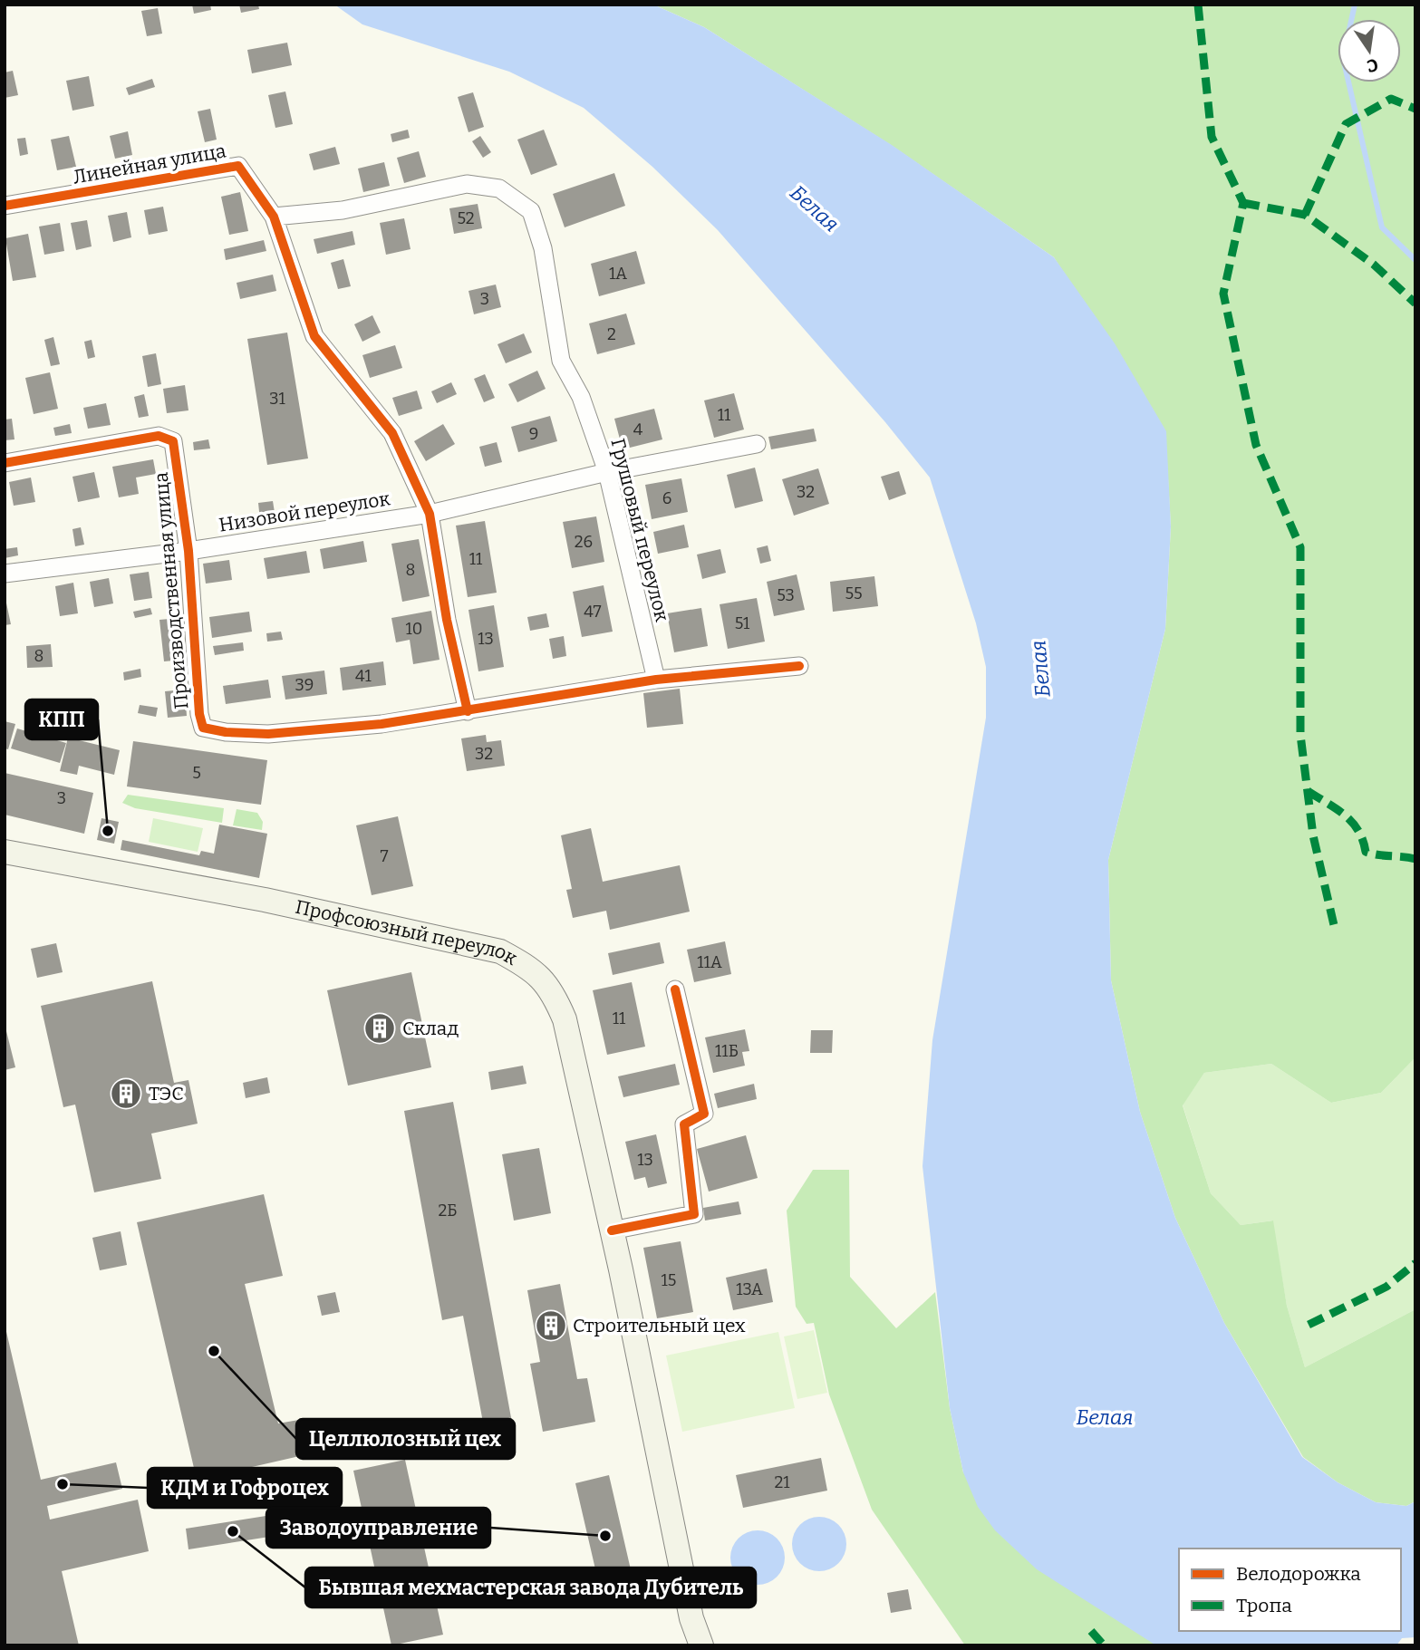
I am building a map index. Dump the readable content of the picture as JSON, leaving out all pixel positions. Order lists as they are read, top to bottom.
{
  "streets": {
    "main road": ["Профсоюзный переулок"],
    "street": [
      "Линейная улица",
      "Низовой переулок",
      "Грушовый переулок",
      "Производственная улица"
    ]
  },
  "crossings": [
    ["Линейная улица", "Грушовый переулок"],
    ["Низовой переулок", "Грушовый переулок"],
    ["Низовой переулок", "Производственная улица"],
    ["Грушовый переулок", "Производственная улица"]
  ],
  "water": ["Белая"],
  "places": {
    "other": [
      "КПП",
      "Целлюлозный цех",
      "КДМ и Гофроцех",
      "Бывшая мехмастерская завода Дубитель",
      "Заводоуправление"
    ],
    "building": ["Склад", "ТЭС", "Строительный цех"]
  },
  "house_numbers": [
    "52",
    "1А",
    "3",
    "2",
    "31",
    "11",
    "4",
    "9",
    "32",
    "6",
    "26",
    "11",
    "8",
    "55",
    "53",
    "47",
    "51",
    "10",
    "13",
    "8",
    "41",
    "39",
    "32",
    "5",
    "3",
    "7",
    "11А",
    "11",
    "11Б",
    "13",
    "2Б",
    "15",
    "13А",
    "21"
  ],
  "legend": ["Велодорожка", "Тропа"],
  "north": "bottom"
}
